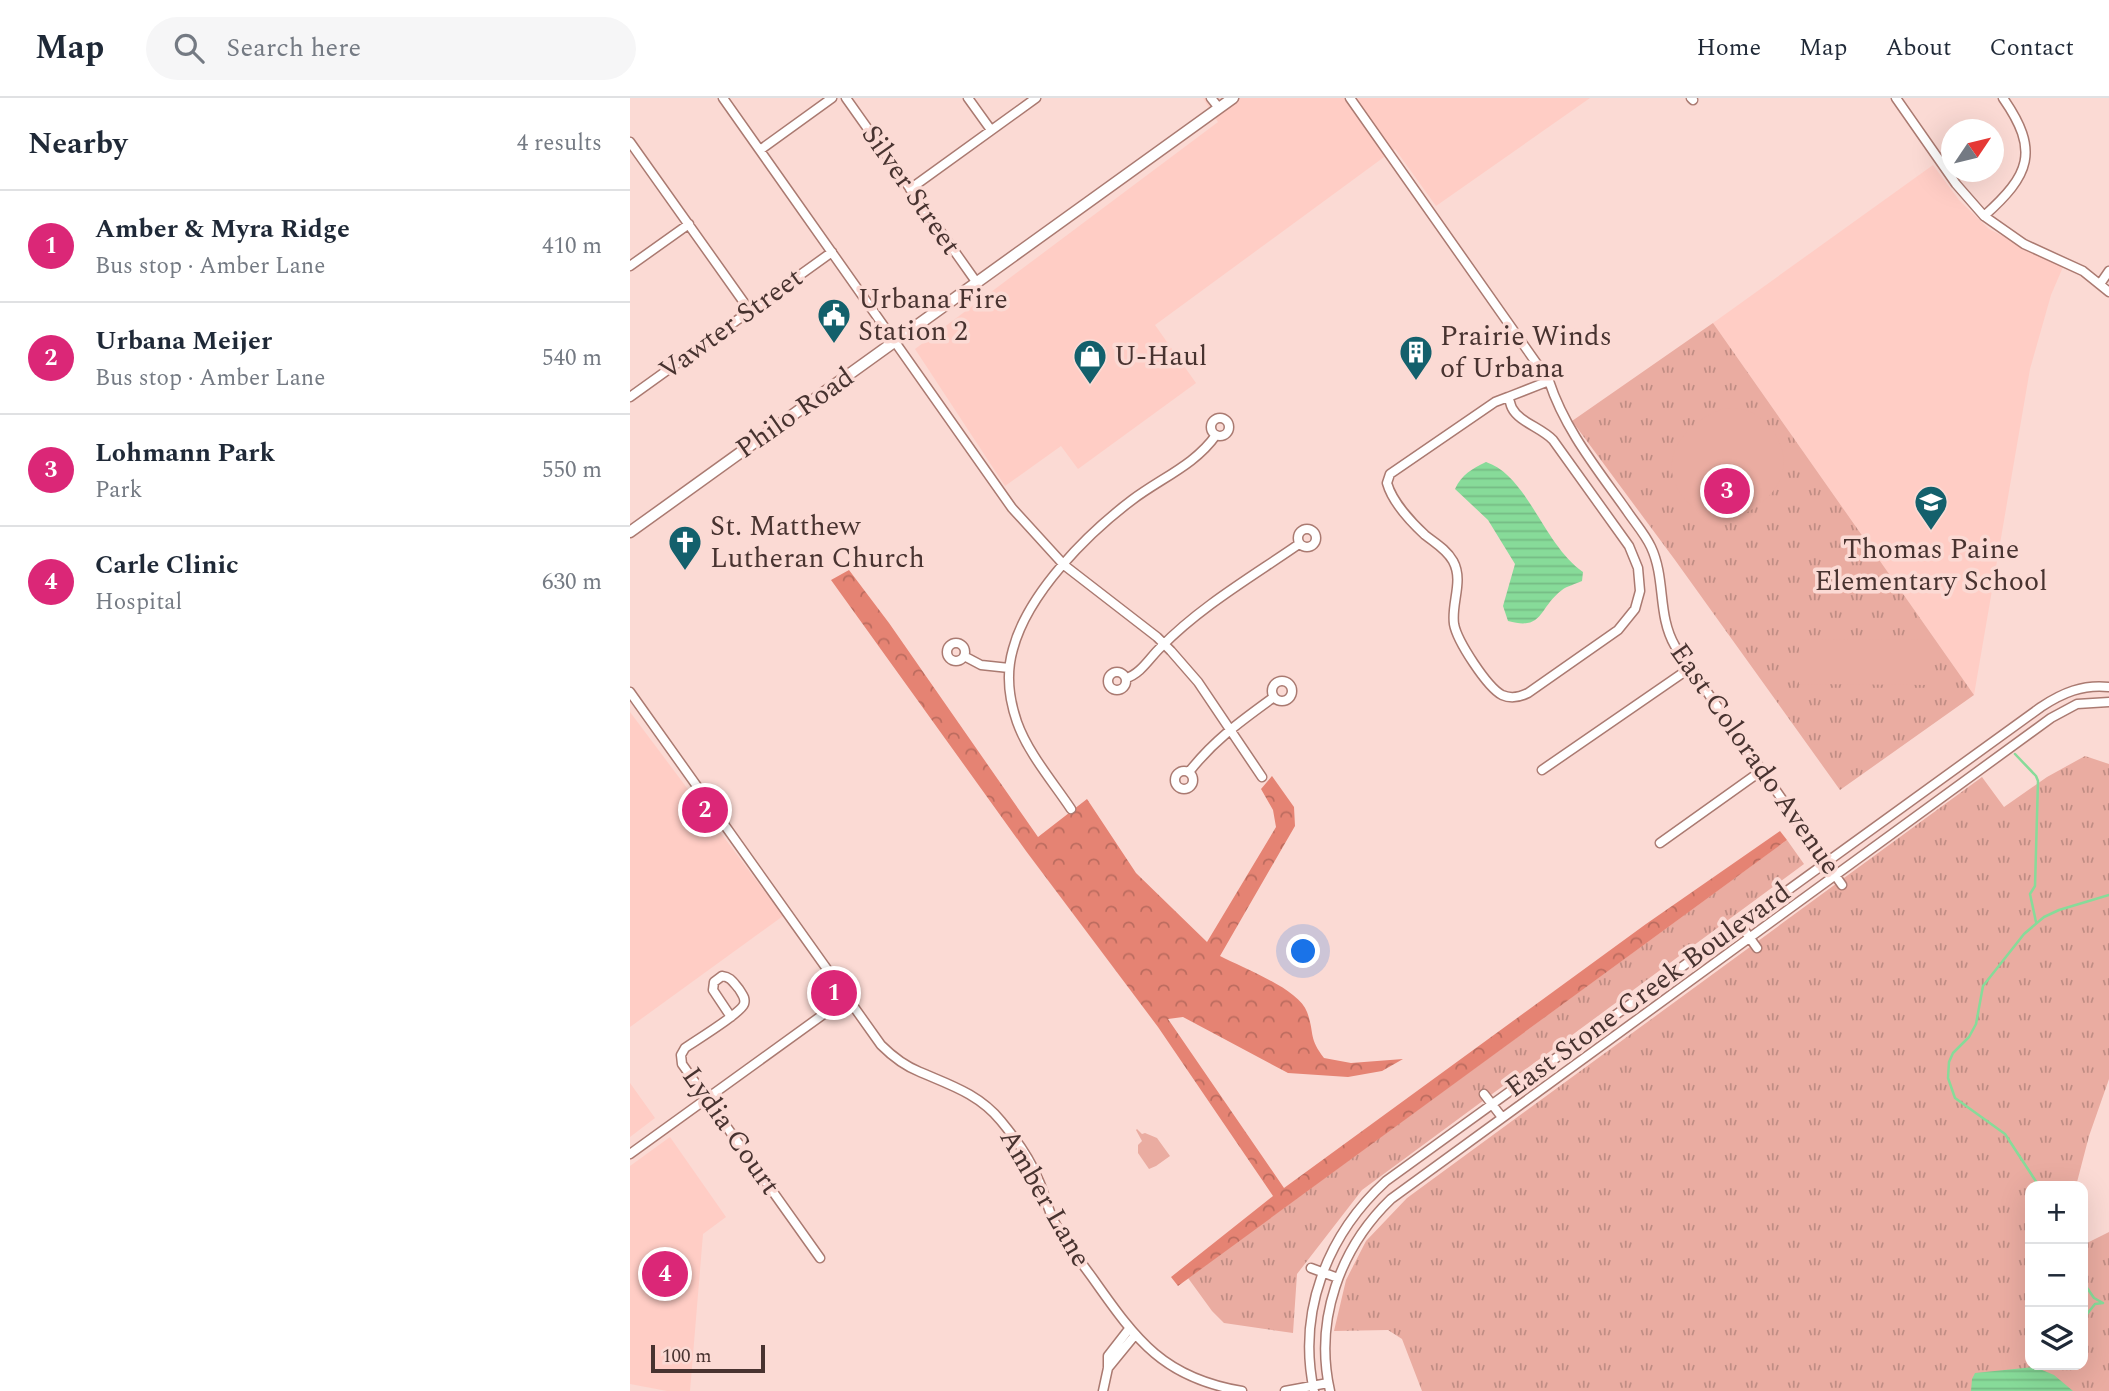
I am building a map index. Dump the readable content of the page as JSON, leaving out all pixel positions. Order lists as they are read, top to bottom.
{
  "streets": {
    "main road": ["Philo Road"],
    "street": [
      "Silver Street",
      "Vawter Street",
      "East Colorado Avenue",
      "East Stone Creek Boulevard",
      "Lydia Court",
      "Amber Lane"
    ]
  },
  "crossings": [
    ["Silver Street", "Philo Road"],
    ["East Colorado Avenue", "East Stone Creek Boulevard"]
  ],
  "places": {
    "public building": ["Urbana Fire Station 2"],
    "building": ["Prairie Winds of Urbana"],
    "shop": ["U-Haul"],
    "school or university": ["Thomas Paine Elementary School"],
    "church": ["St. Matthew Lutheran Church"]
  },
  "scale_bar": "100 m",
  "north": "top right",
  "page": {
    "header": "Map",
    "search": "Search here",
    "nav": [
      "Home",
      "Map",
      "About",
      "Contact"
    ],
    "heading": ["Nearby", "4 results"],
    "list": [
      {
        "mark": "1",
        "name": "Amber & Myra Ridge",
        "note": "Bus stop · Amber Lane",
        "value": "410 m"
      },
      {
        "mark": "2",
        "name": "Urbana Meijer",
        "note": "Bus stop · Amber Lane",
        "value": "540 m"
      },
      {
        "mark": "3",
        "name": "Lohmann Park",
        "note": "Park",
        "value": "550 m"
      },
      {
        "mark": "4",
        "name": "Carle Clinic",
        "note": "Hospital",
        "value": "630 m"
      }
    ],
    "pins": [
      "3",
      "2",
      "1",
      "4"
    ],
    "map_buttons": ["+", "−"],
    "scale": "100 m"
  }
}
